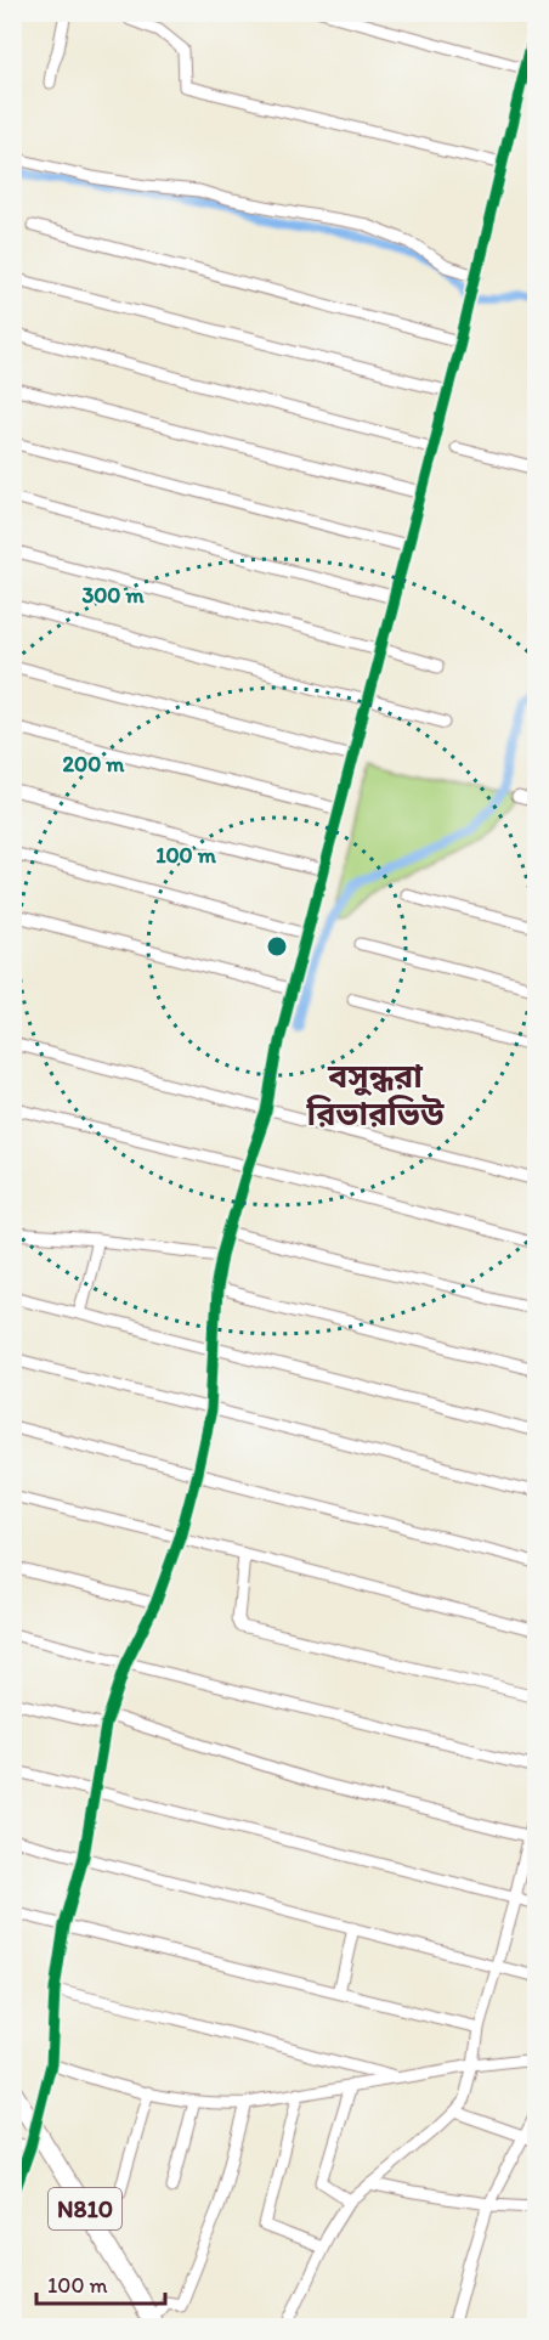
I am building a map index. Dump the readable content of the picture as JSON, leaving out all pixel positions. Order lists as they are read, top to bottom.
{
  "streets": {
    "highway": ["N810"]
  },
  "districts": ["বসুন্ধরা রিভারভিউ"],
  "scale_bar": "100 m",
  "rings": ["300 m", "200 m", "100 m"]
}
